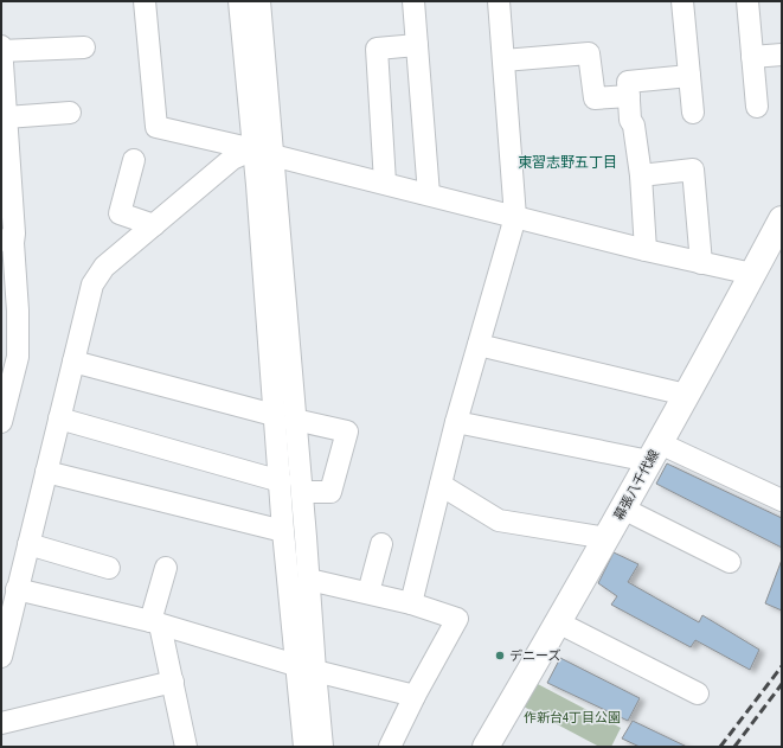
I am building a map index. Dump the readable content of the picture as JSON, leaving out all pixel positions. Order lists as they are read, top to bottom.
{
  "streets": {
    "main road": ["幕張八千代線"]
  },
  "districts": ["東習志野五丁目"],
  "parks": ["作新台4丁目公園"],
  "places": ["デニーズ"]
}
